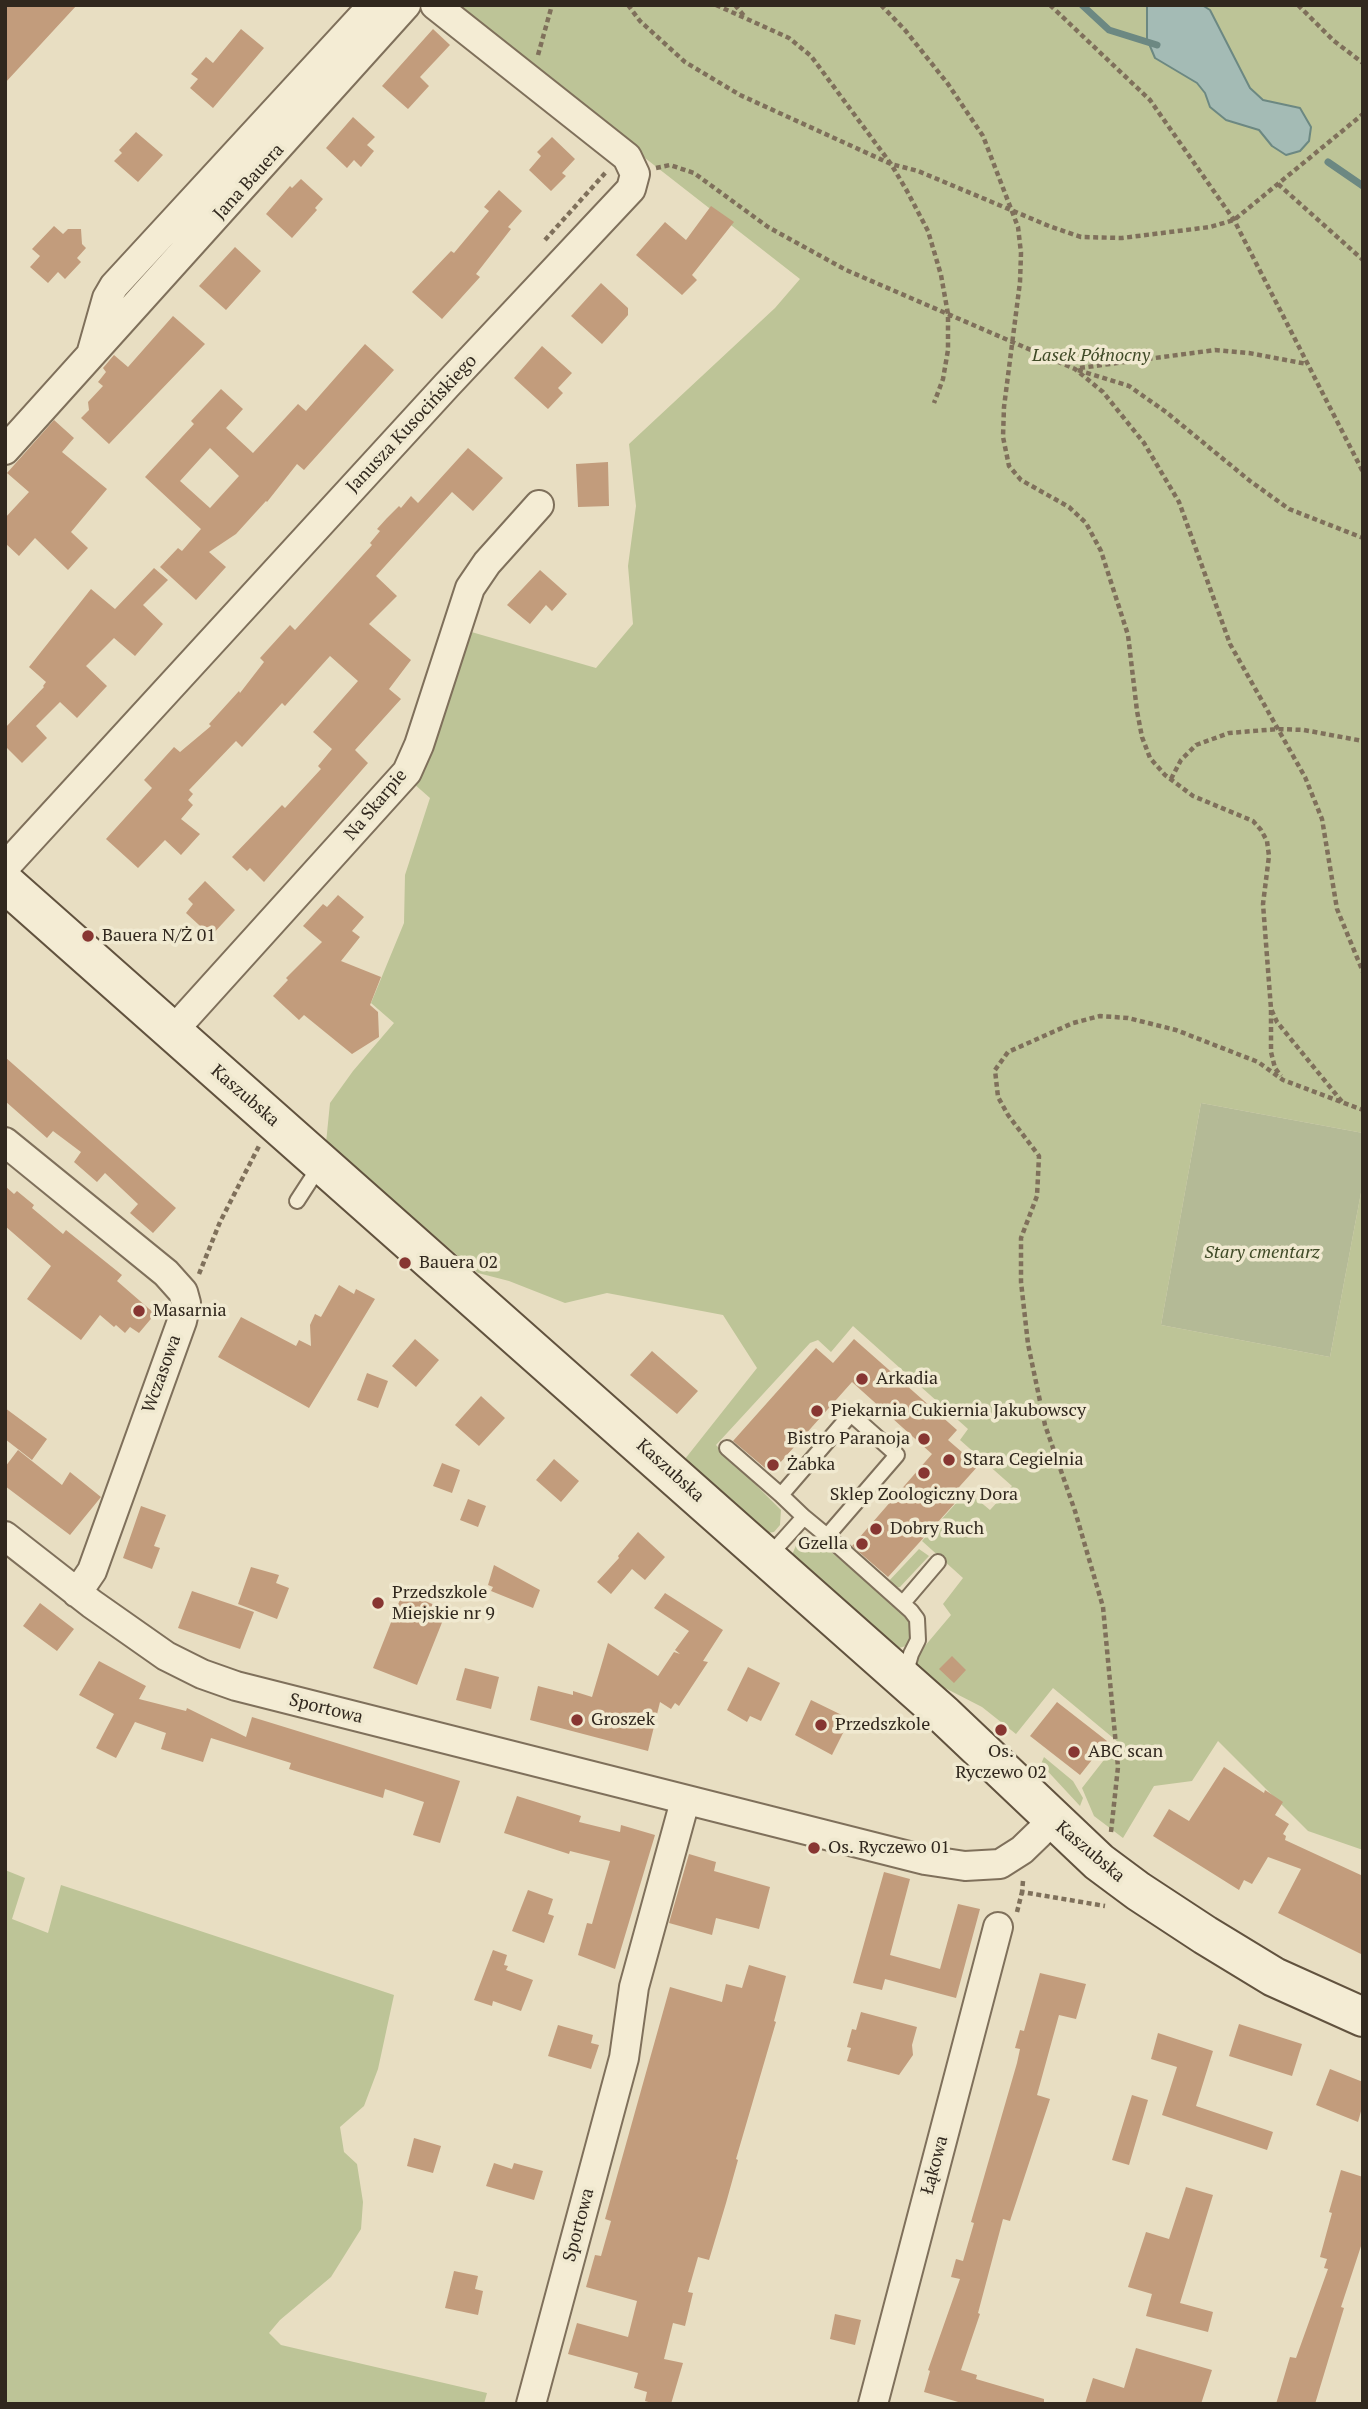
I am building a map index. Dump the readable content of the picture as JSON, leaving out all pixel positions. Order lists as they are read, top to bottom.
{
  "streets": {
    "main road": ["Kaszubska"],
    "street": [
      "Jana Bauera",
      "Janusza Kusocińskiego",
      "Na Skarpie",
      "Wczasowa",
      "Sportowa",
      "Łąkowa"
    ]
  },
  "crossings": [
    ["Na Skarpie", "Kaszubska"],
    ["Kaszubska", "Sportowa"],
    ["Wczasowa", "Sportowa"]
  ],
  "parks": ["Lasek Północny", "Stary cmentarz"],
  "places": [
    "Bauera N/Ż 01",
    "Bauera 02",
    "Masarnia",
    "Arkadia",
    "Piekarnia Cukiernia Jakubowscy",
    "Bistro Paranoja",
    "Stara Cegielnia",
    "Żabka",
    "Sklep Zoologiczny Dora",
    "Dobry Ruch",
    "Gzella",
    "Przedszkole Miejskie nr 9",
    "Groszek",
    "Przedszkole",
    "Os. Ryczewo 02",
    "ABC scan",
    "Os. Ryczewo 01"
  ]
}
